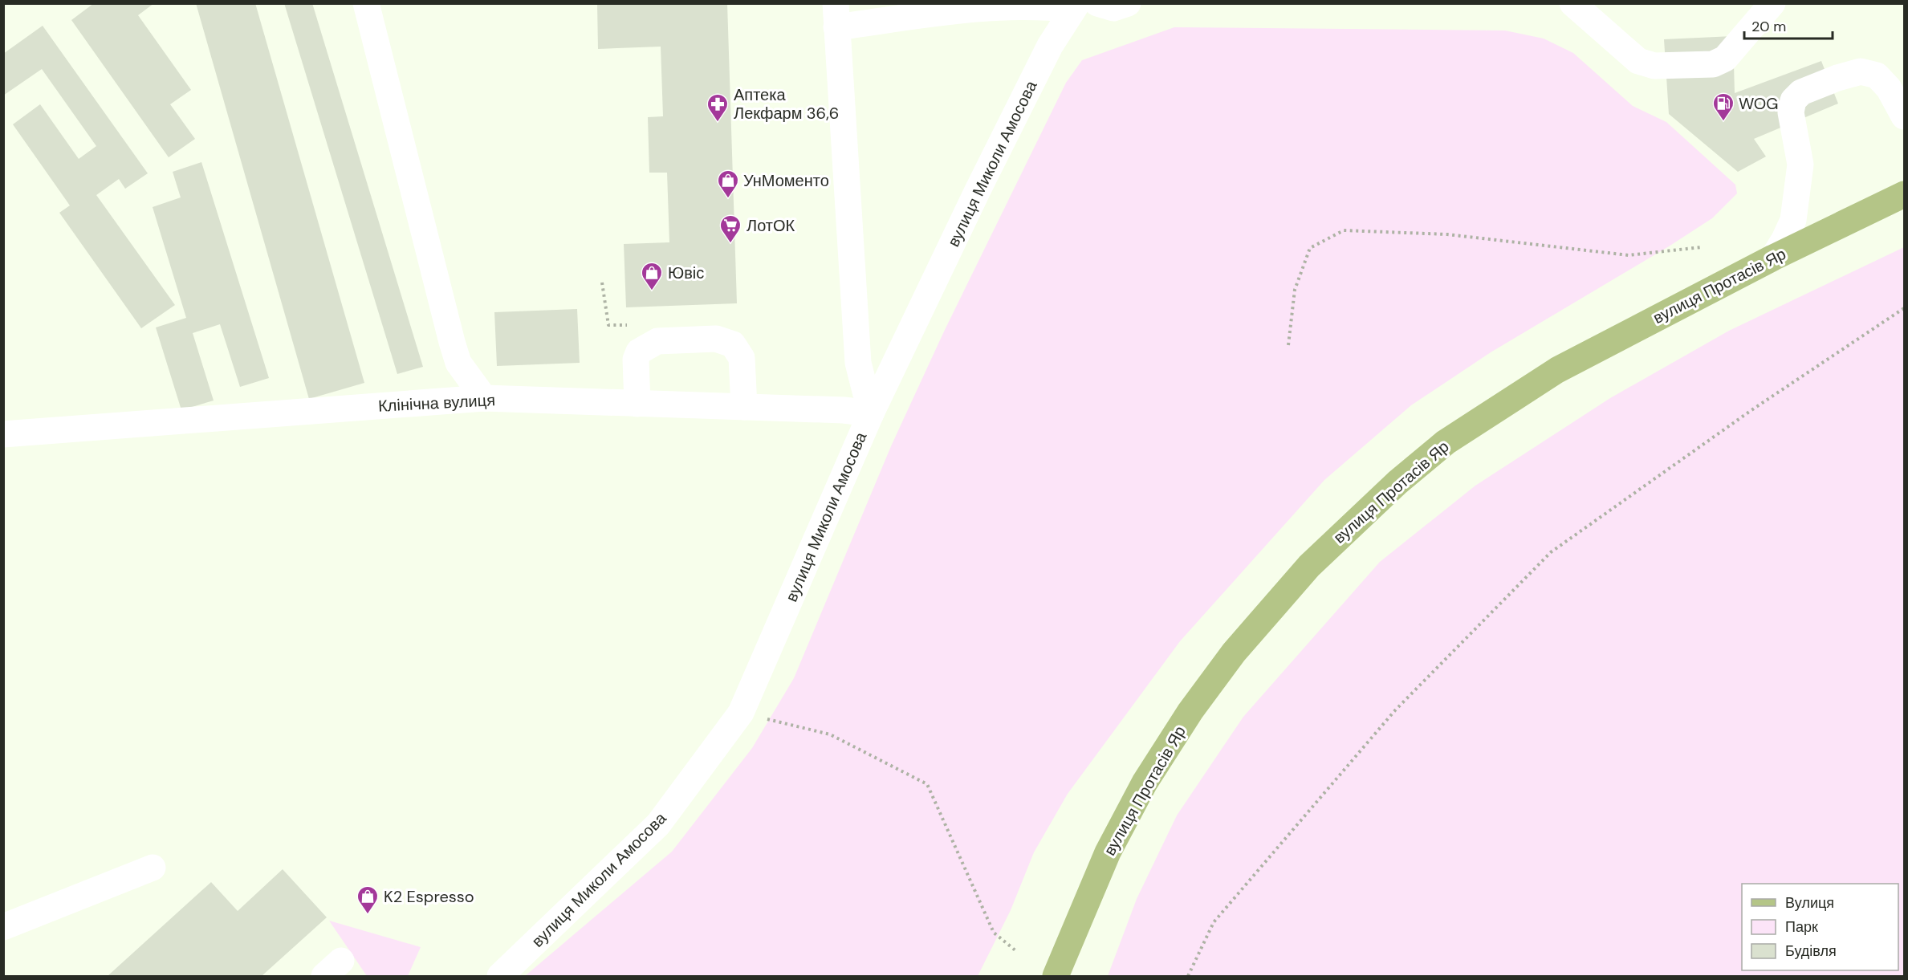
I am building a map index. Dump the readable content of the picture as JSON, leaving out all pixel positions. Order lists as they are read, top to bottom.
{
  "streets": {
    "main road": ["вулиця Протасів Яр"],
    "street": ["вулиця Миколи Амосова", "Клінічна вулиця"]
  },
  "crossings": [
    ["вулиця Миколи Амосова", "Клінічна вулиця"]
  ],
  "places": {
    "fuel station": ["WOG"],
    "pharmacy": ["Аптека Лекфарм 36,6"],
    "shop": ["УнМоменто", "Ювіс", "K2 Espresso"],
    "supermarket": ["ЛотОК"]
  },
  "legend": ["Вулиця", "Парк", "Будівля"],
  "scale_bar": "20 m"
}
